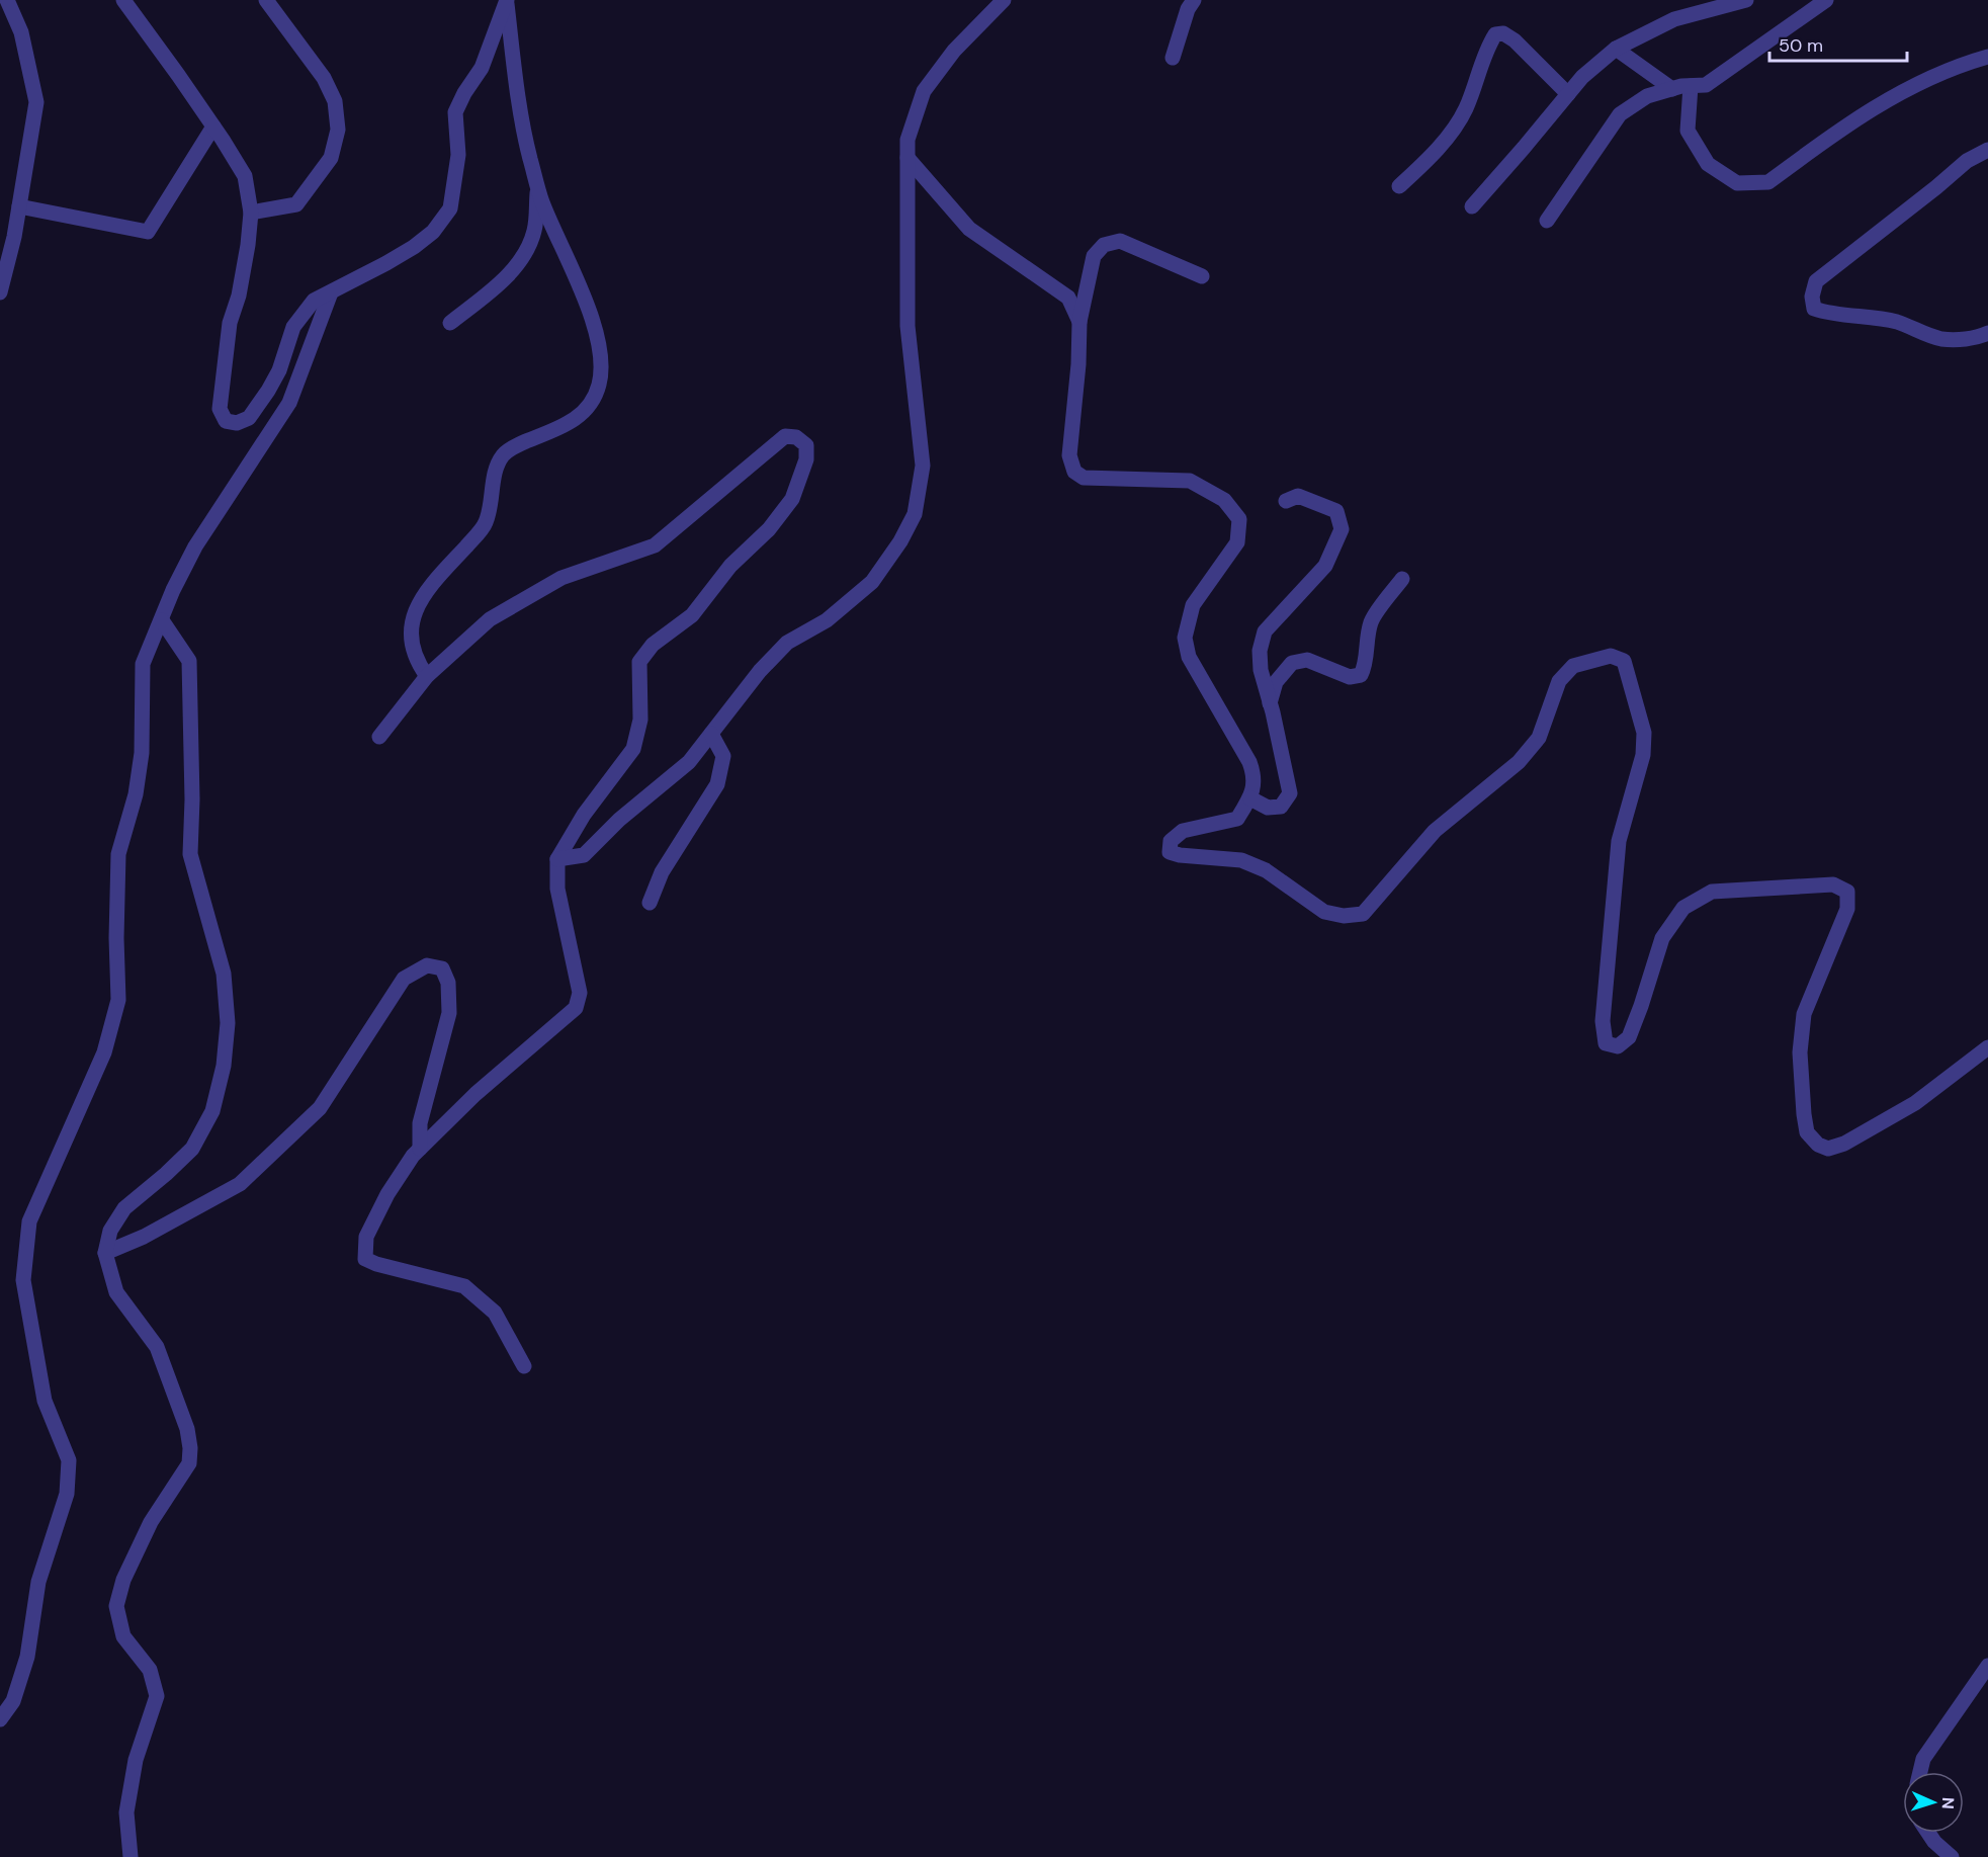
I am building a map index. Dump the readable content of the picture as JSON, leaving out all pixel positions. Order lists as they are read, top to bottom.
{
  "scale_bar": "50 m",
  "north": "right"
}
